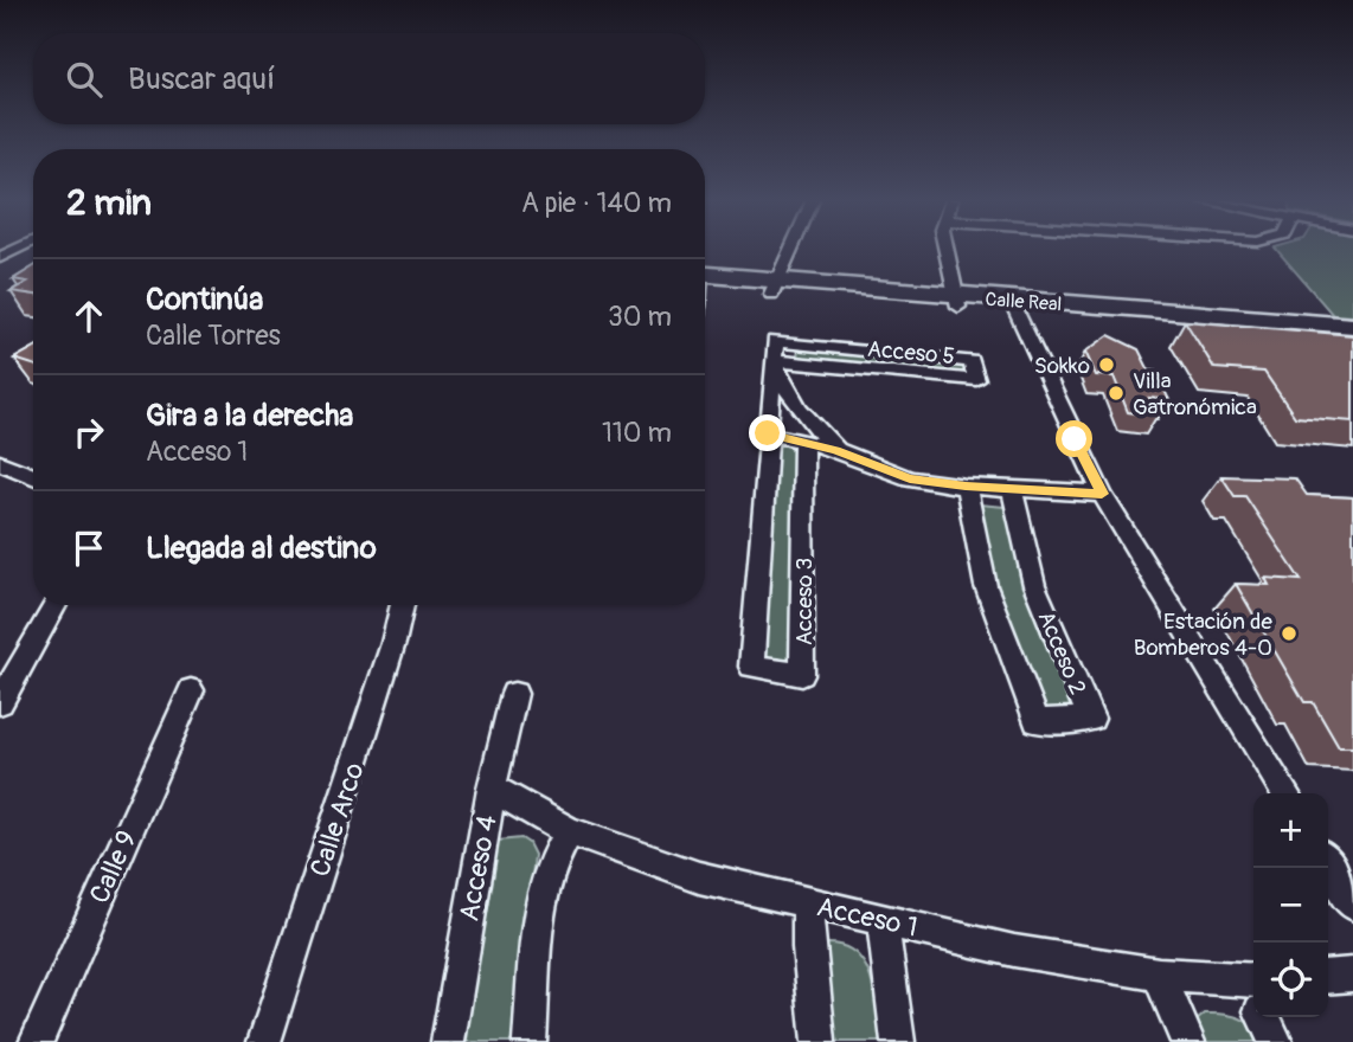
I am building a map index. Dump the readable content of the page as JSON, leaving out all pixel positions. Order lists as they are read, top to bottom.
{
  "streets": {
    "main road": ["Calle Real"],
    "street": [
      "Acceso 5",
      "Acceso 3",
      "Acceso 2",
      "Calle Arco",
      "Calle 9",
      "Acceso 4",
      "Acceso 1"
    ]
  },
  "crossings": [
    ["Acceso 4", "Acceso 1"]
  ],
  "places": ["Sokko", "Villa Gatronómica", "Estación de Bomberos 4-0"],
  "page": {
    "search": "Buscar aquí",
    "heading": ["2 min", "A pie · 140 m"],
    "list": [
      ["Continúa", "Calle Torres", "30 m"],
      ["Gira a la derecha", "Acceso 1", "110 m"],
      "Llegada al destino"
    ],
    "map_buttons": ["+", "−"]
  }
}
